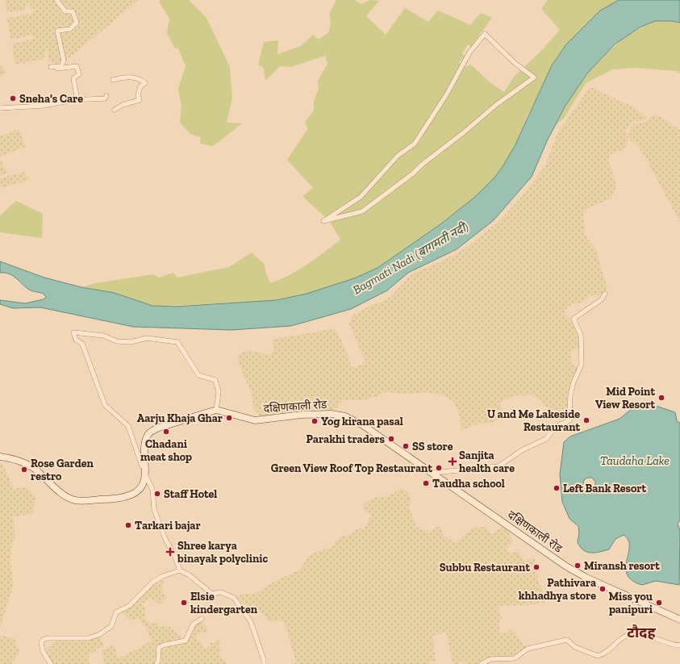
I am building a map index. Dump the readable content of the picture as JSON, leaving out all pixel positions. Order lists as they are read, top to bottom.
{
  "streets": {
    "main road": ["दक्षिणकाली रोड"]
  },
  "districts": ["टौदह"],
  "water": ["Bagmati Nadi (बागमती नदी)", "Taudaha Lake"],
  "places": {
    "other": [
      "Sneha's Care",
      "Mid Point View Resort",
      "Aarju Khaja Ghar",
      "U and Me Lakeside Restaurant",
      "Yog kirana pasal",
      "Chadani meat shop",
      "Parakhi traders",
      "SS store",
      "Green View Roof Top Restaurant",
      "Rose Garden restro",
      "Taudha school",
      "Left Bank Resort",
      "Staff Hotel",
      "Tarkari bajar",
      "Miransh resort",
      "Subbu Restaurant",
      "Pathivara khhadhya store",
      "Elsie kindergarten",
      "Miss you panipuri"
    ],
    "health": ["Sanjita health care", "Shree karya binayak polyclinic"]
  }
}
